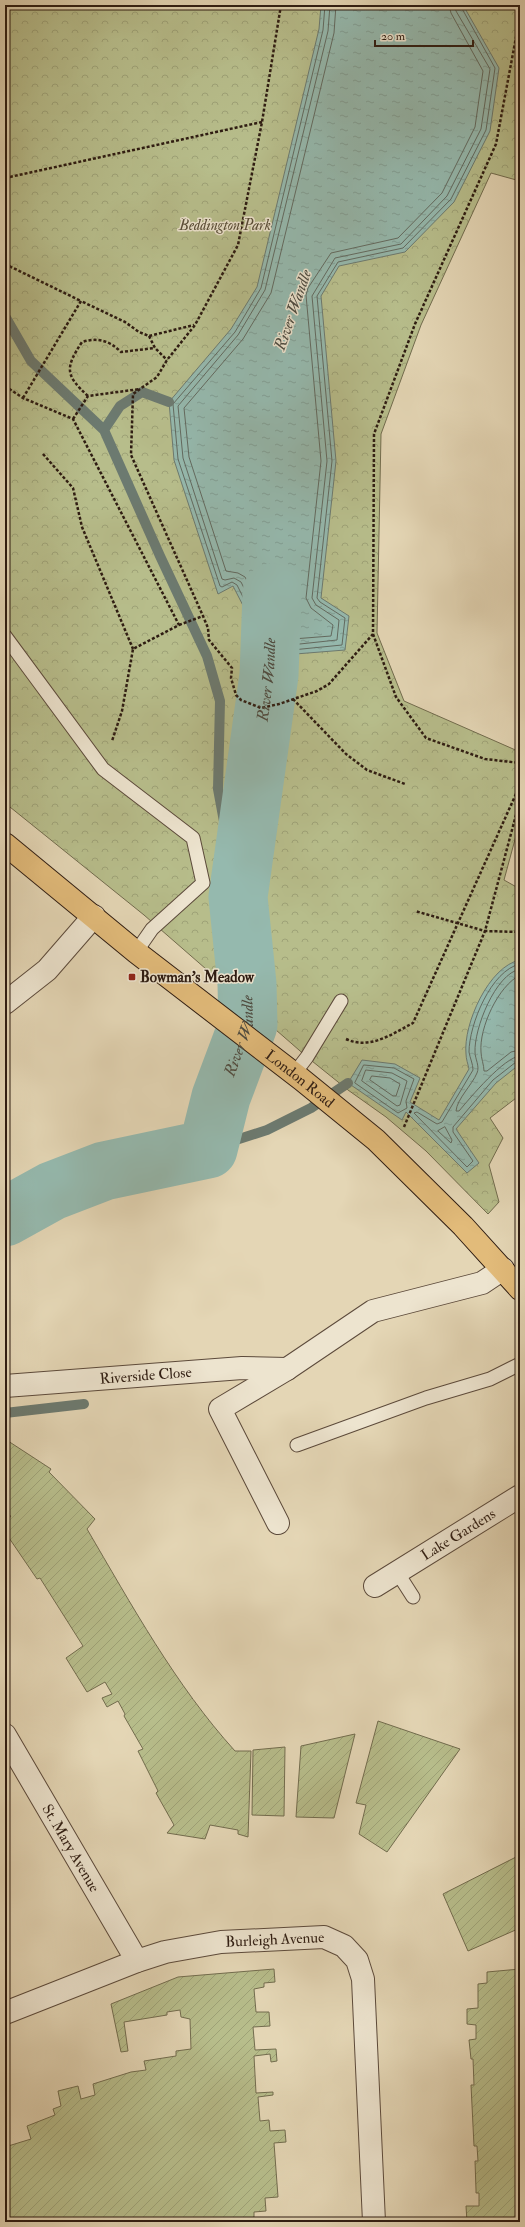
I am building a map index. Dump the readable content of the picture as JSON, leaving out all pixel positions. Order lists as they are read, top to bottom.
{
  "streets": {
    "main road": ["London Road"],
    "street": [
      "Riverside Close",
      "Lake Gardens",
      "St. Mary Avenue",
      "Burleigh Avenue"
    ]
  },
  "crossings": [
    ["St. Mary Avenue", "Burleigh Avenue"]
  ],
  "water": ["River Wandle"],
  "parks": ["Beddington Park"],
  "places": {
    "transit": ["Bowman's Meadow"]
  },
  "scale_bar": "20 m"
}
